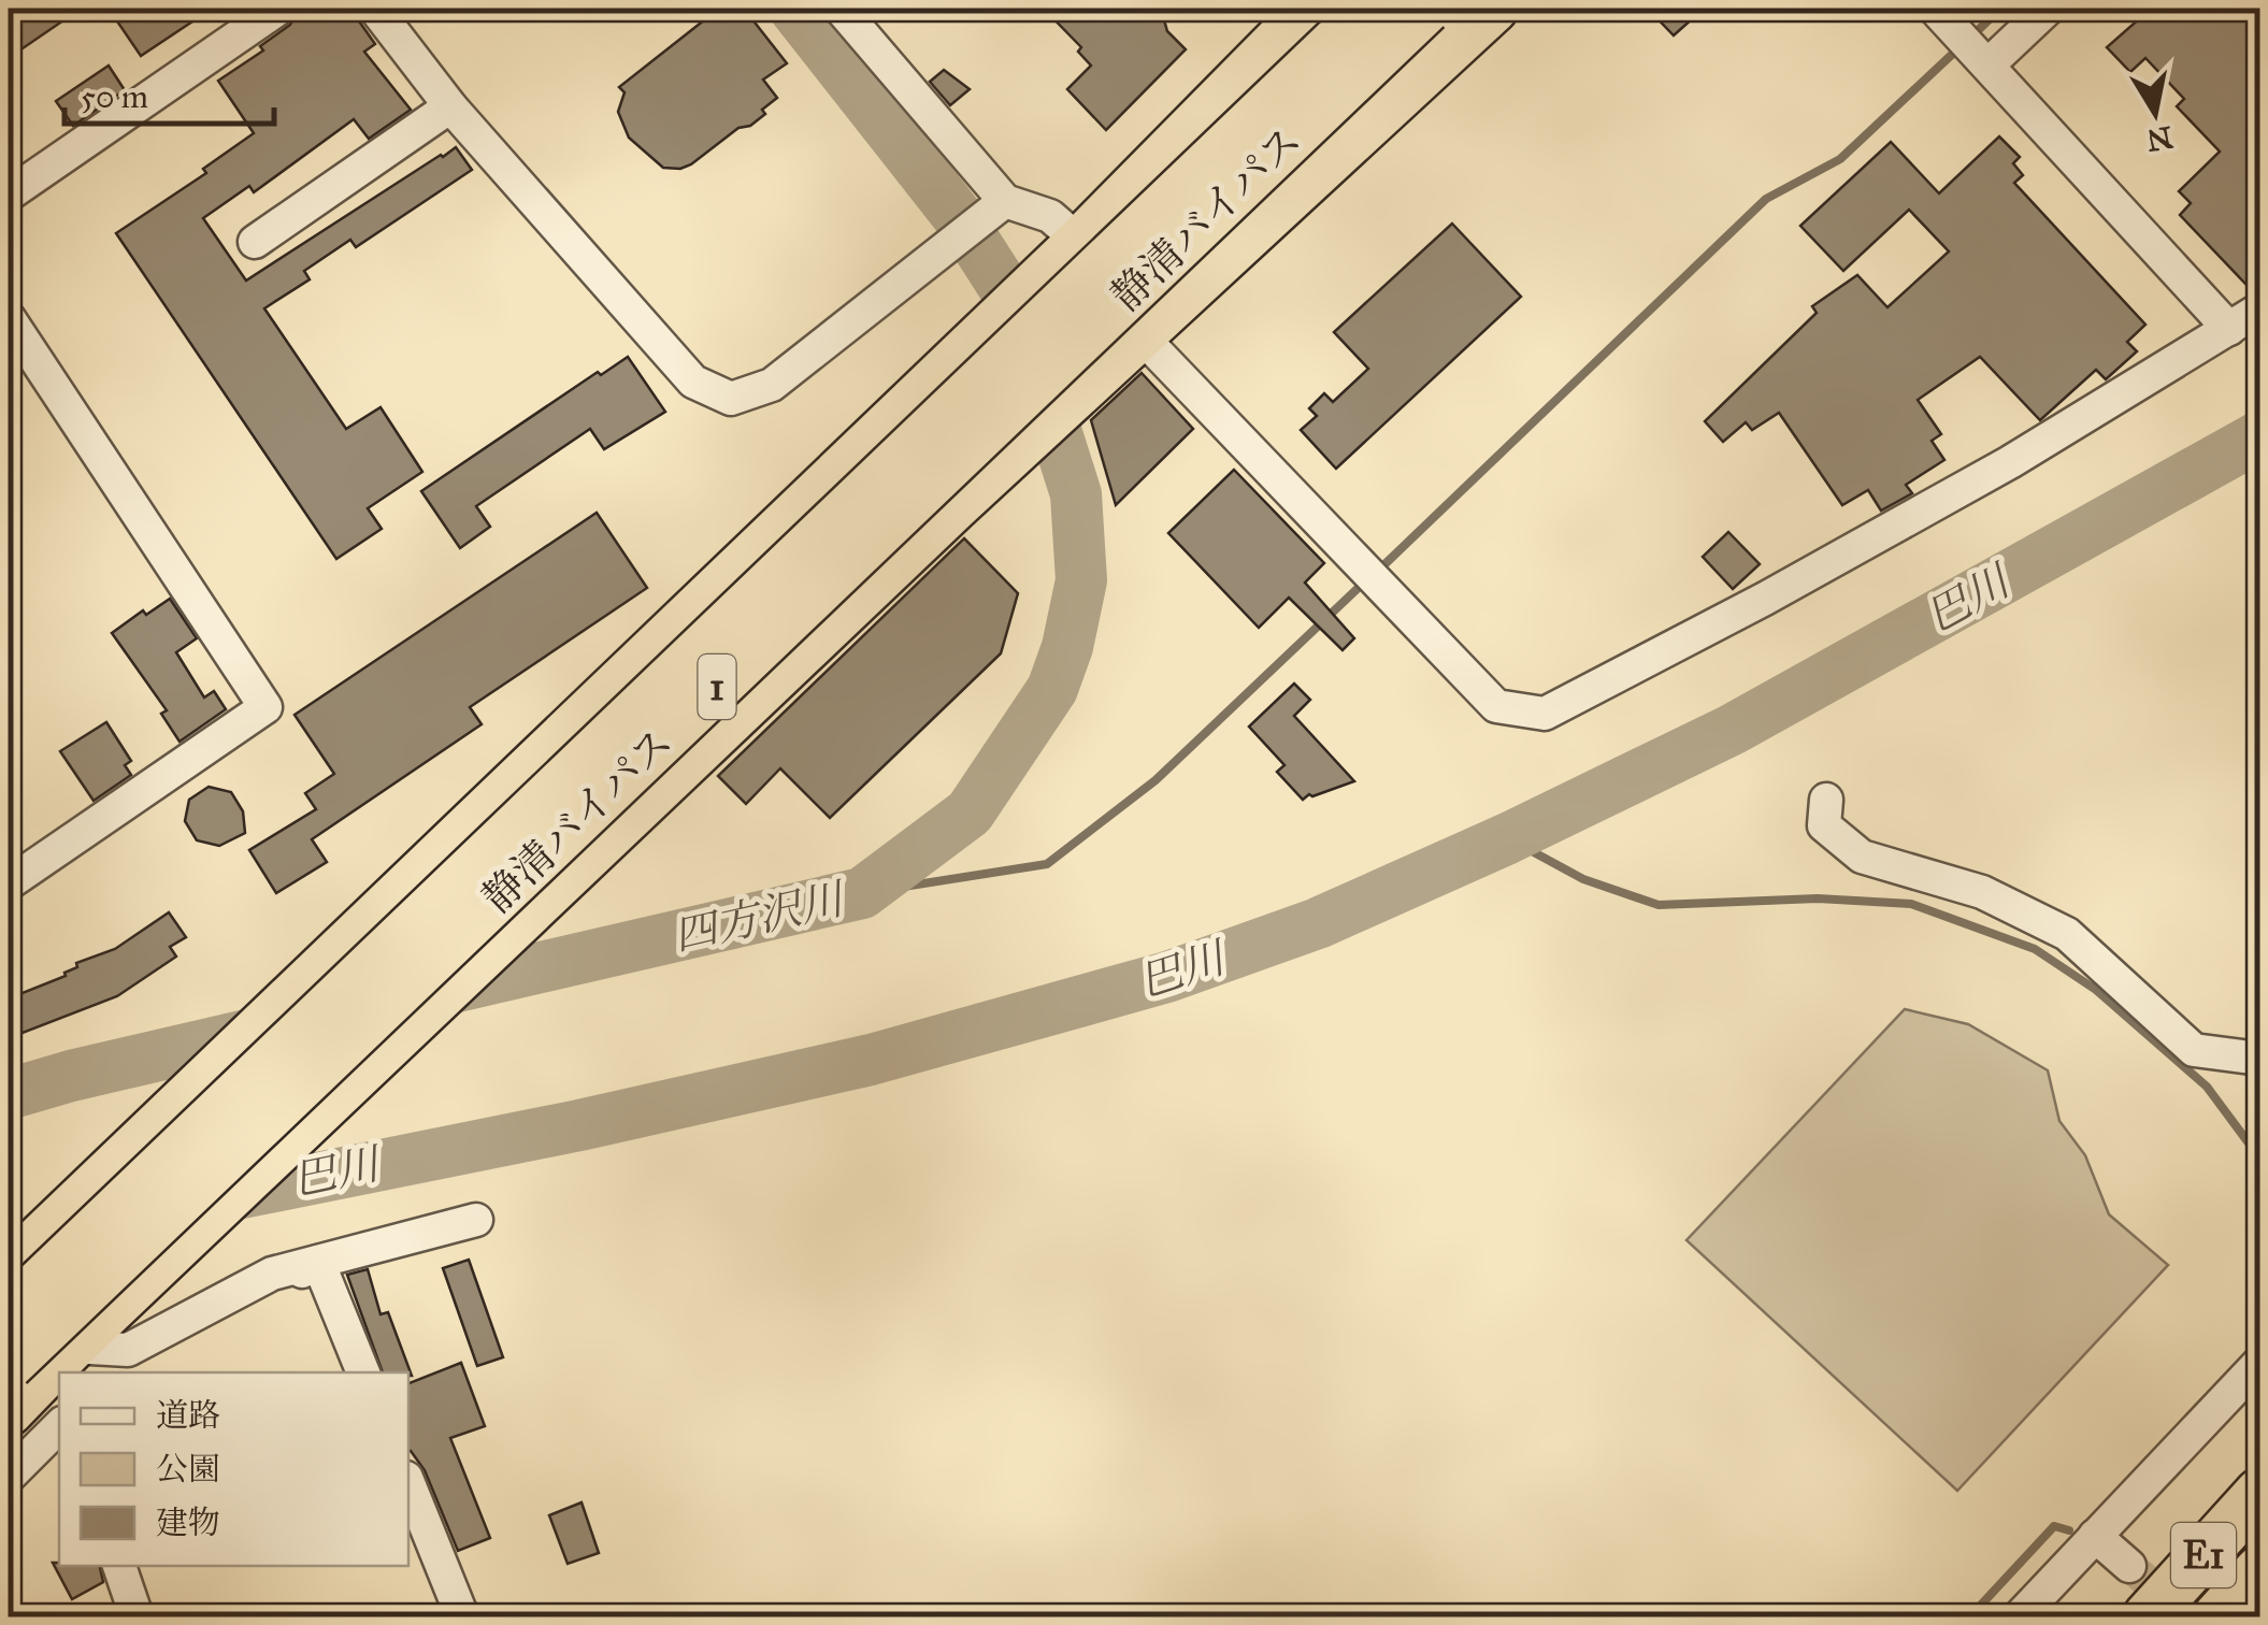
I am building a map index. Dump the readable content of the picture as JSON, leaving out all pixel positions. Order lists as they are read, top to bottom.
{
  "streets": {
    "highway": ["静清バイパス", "1", "E1"]
  },
  "crossings": [
    ["静清バイパス", "1"]
  ],
  "water": ["巴川", "四方沢川"],
  "legend": ["道路", "公園", "建物"],
  "scale_bar": "50 m",
  "north": "bottom"
}
